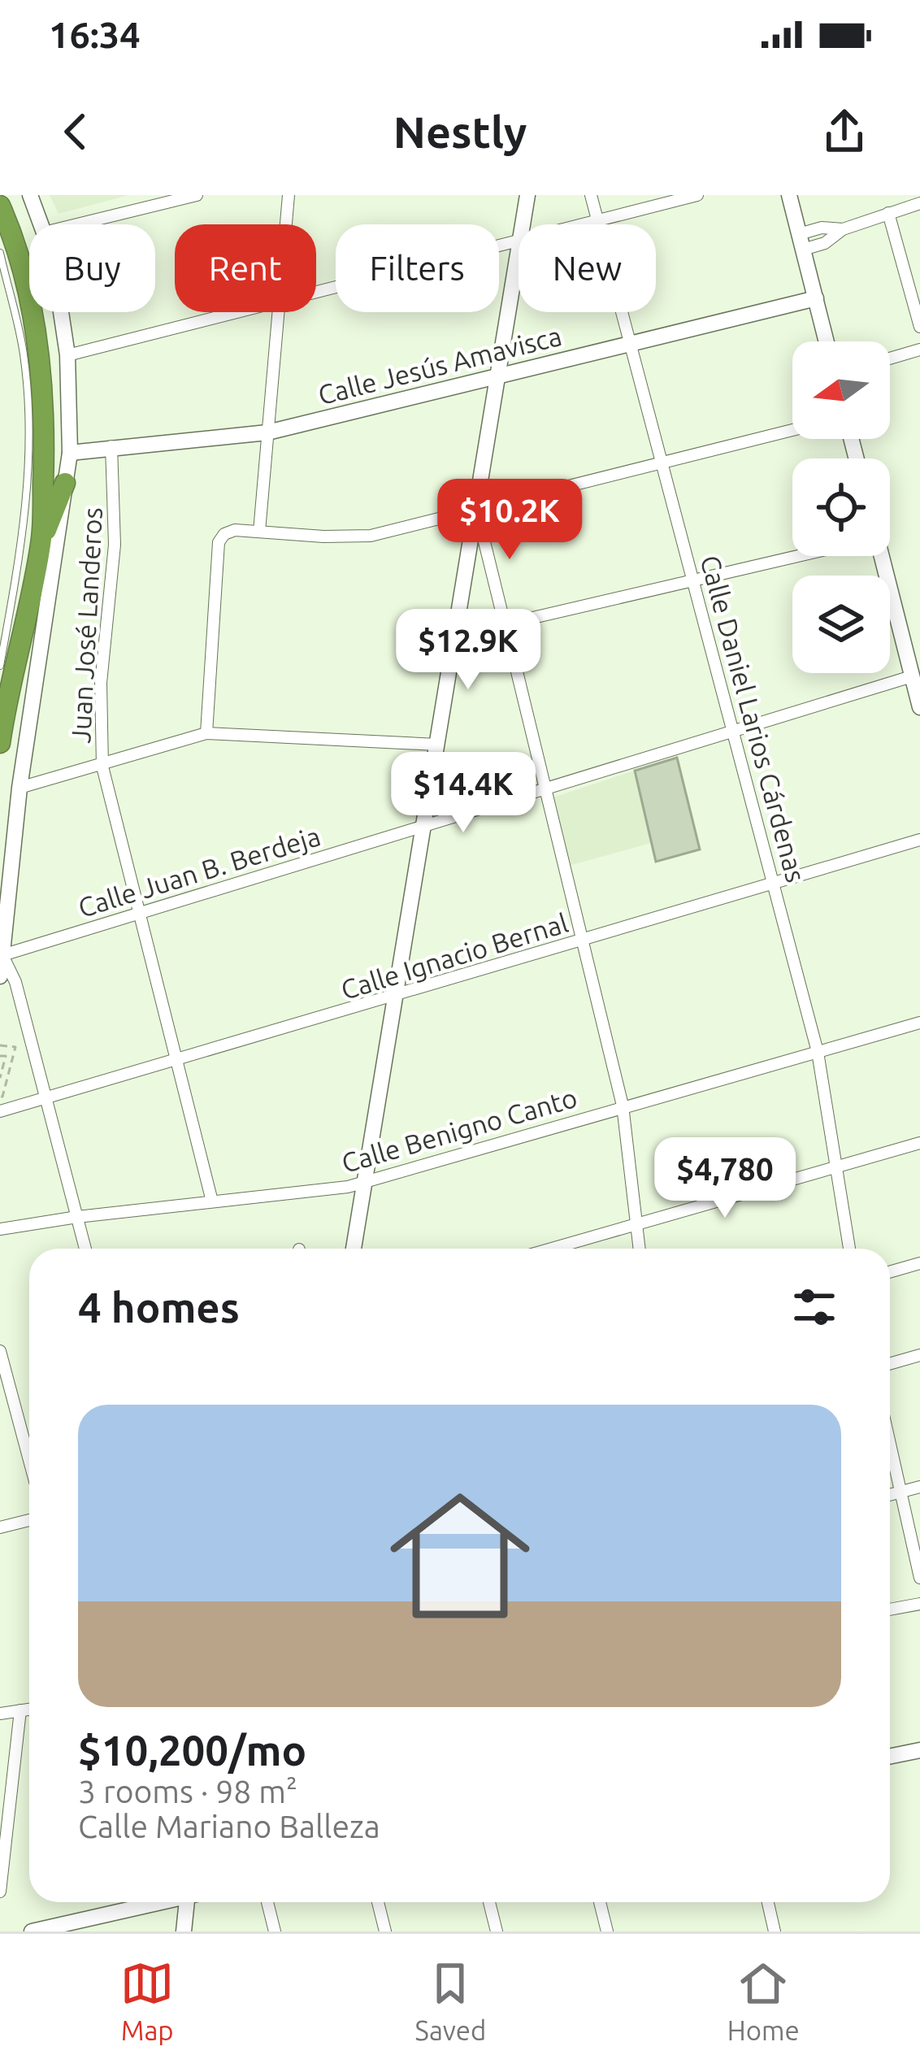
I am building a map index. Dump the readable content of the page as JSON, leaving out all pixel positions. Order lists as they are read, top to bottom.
{
  "streets": {
    "street": [
      "Calle Jesús Amavisca",
      "Juan José Landeros",
      "Calle Daniel Larios Cárdenas",
      "Calle Juan B. Berdeja",
      "Calle Ignacio Bernal",
      "Calle Benigno Canto"
    ]
  },
  "crossings": [
    ["Calle Jesús Amavisca", "Juan José Landeros"],
    ["Calle Jesús Amavisca", "Calle Daniel Larios Cárdenas"],
    ["Juan José Landeros", "Calle Juan B. Berdeja"],
    ["Juan José Landeros", "Calle Ignacio Bernal"],
    ["Juan José Landeros", "Calle Benigno Canto"],
    ["Calle Daniel Larios Cárdenas", "Calle Juan B. Berdeja"],
    ["Calle Daniel Larios Cárdenas", "Calle Ignacio Bernal"],
    ["Calle Daniel Larios Cárdenas", "Calle Benigno Canto"]
  ],
  "north": "left",
  "page": {
    "status": "16:34",
    "header": "Nestly",
    "chip": [
      "Buy",
      "Rent",
      "Filters",
      "New"
    ],
    "price": [
      "$10.2K",
      "$12.9K",
      "$14.4K",
      "$4,780"
    ],
    "heading": "4 homes",
    "list": [
      {
        "name": "$10,200/mo",
        "note": "3 rooms · 98 m² · Calle Mariano Balleza"
      }
    ],
    "tabs": ["Map", "Saved", "Home"]
  }
}
